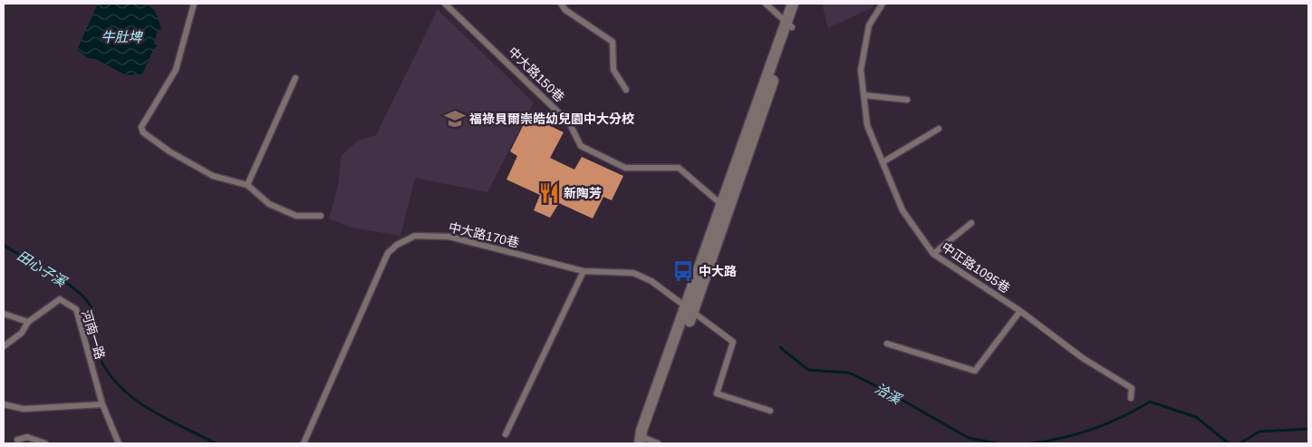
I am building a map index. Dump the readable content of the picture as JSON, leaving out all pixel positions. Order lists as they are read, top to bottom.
{
  "streets": {
    "lane": [
      "中大路150巷",
      "中大路170巷",
      "中正路1095巷",
      "河南一路"
    ]
  },
  "water": ["牛肚埤", "田心子溪", "洽溪"],
  "places": {
    "school or university": ["福祿貝爾崇皓幼兒園中大分校"],
    "restaurant": ["新陶芳"],
    "bus stop": ["中大路"]
  }
}
